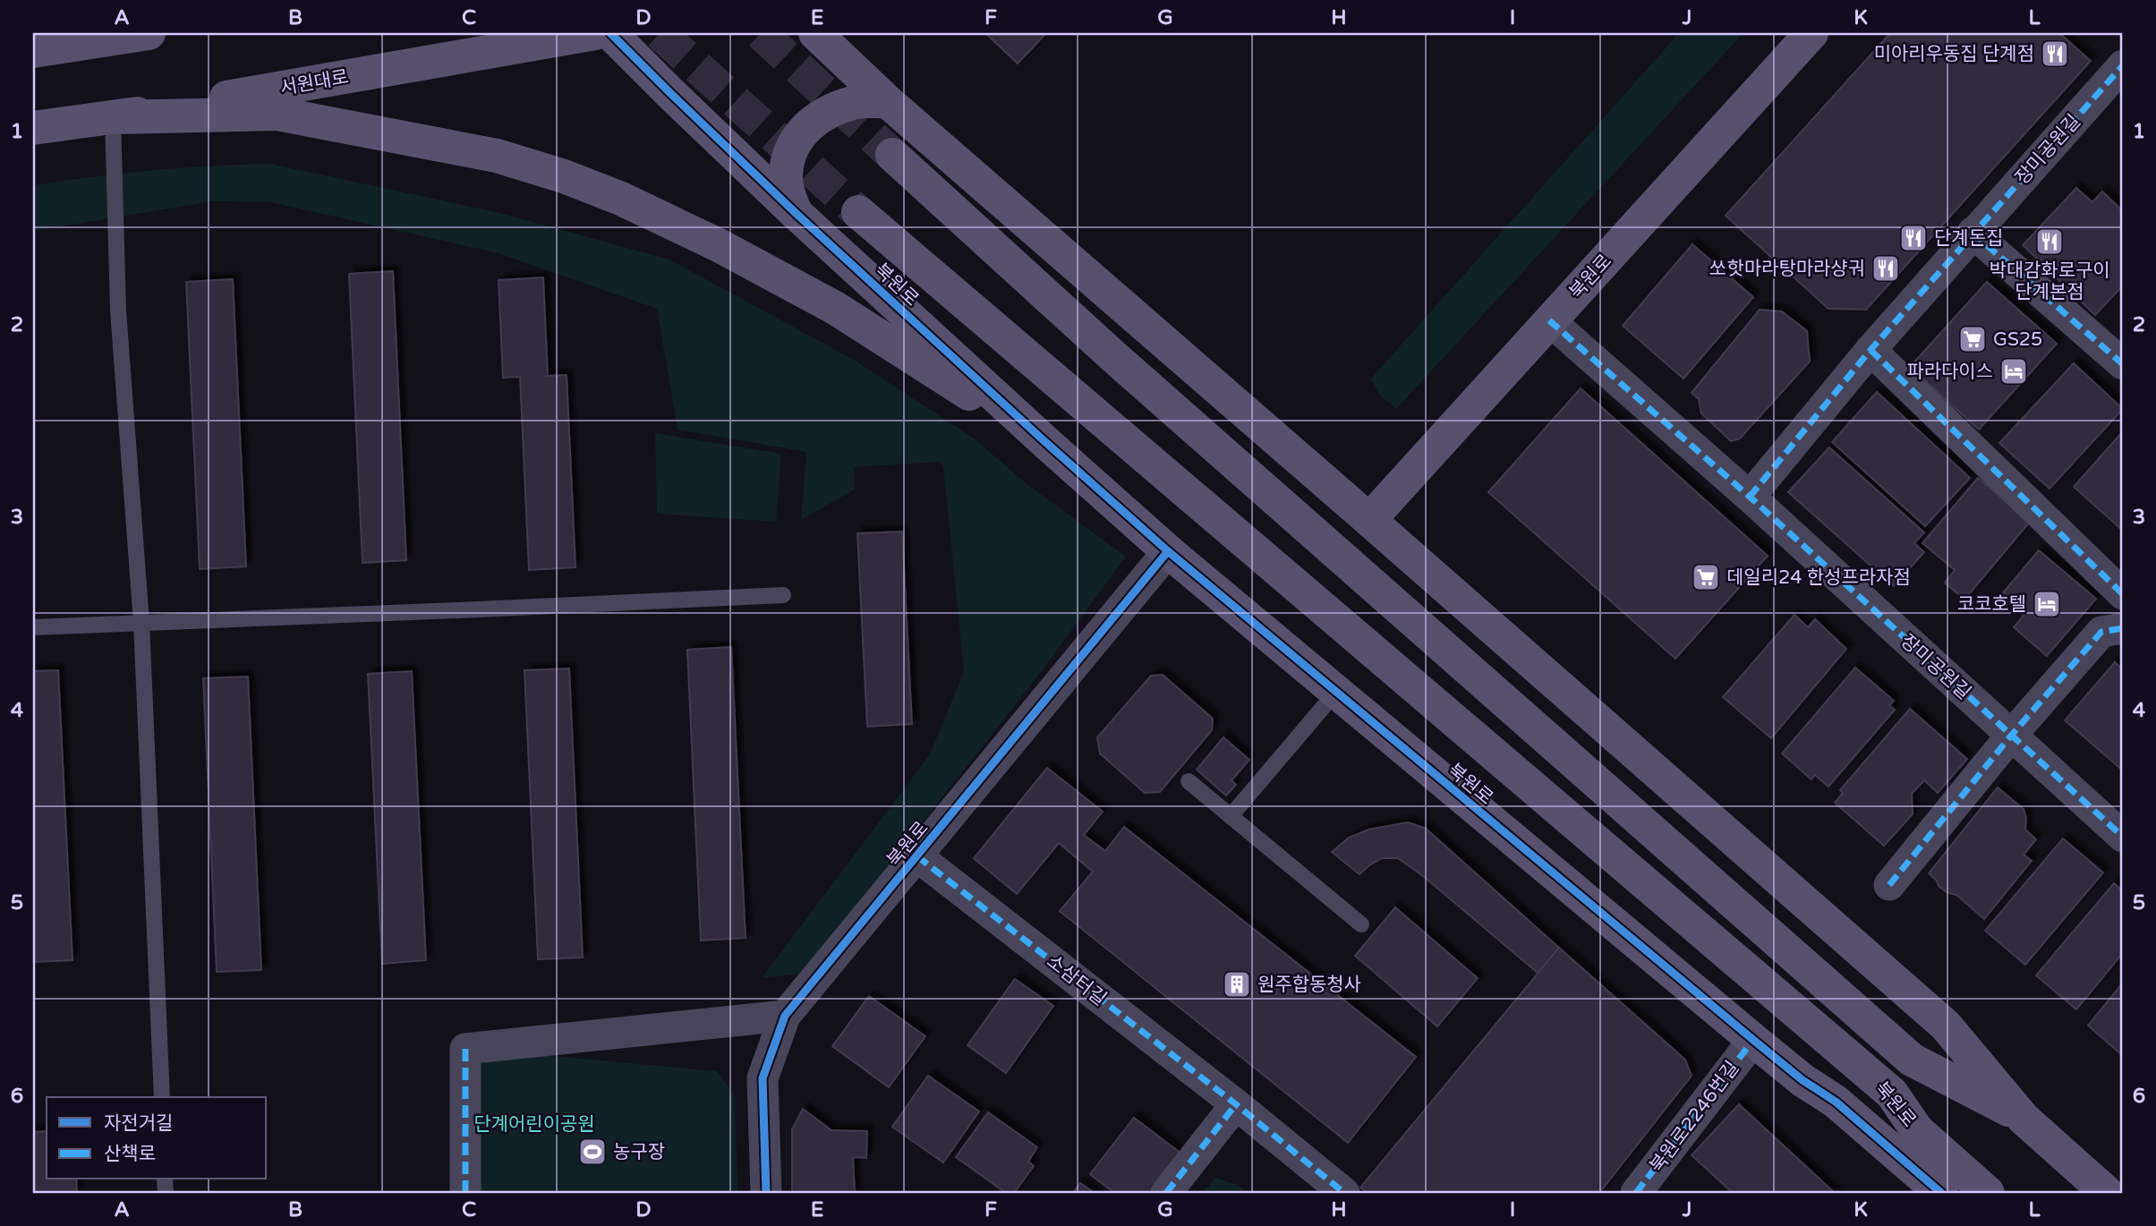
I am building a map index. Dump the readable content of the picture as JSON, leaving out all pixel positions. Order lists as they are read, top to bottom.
{
  "streets": {
    "street": [
      "서원대로",
      "장미공원길",
      "북원로",
      "소삼터길",
      "북원로2246번길"
    ]
  },
  "crossings": [
    ["장미공원길", "북원로"],
    ["북원로", "소삼터길"],
    ["북원로", "북원로2246번길"]
  ],
  "parks": ["단계어린이공원"],
  "places": {
    "restaurant": [
      "미아리우동집 단계점",
      "단계돈집",
      "박대감화로구이 단계본점",
      "쏘핫마라탕마라샹궈"
    ],
    "supermarket": ["GS25", "데일리24 한성프라자점"],
    "hotel": ["파라다이스", "코코호텔"],
    "building": ["원주합동청사"],
    "sports": ["농구장"]
  },
  "legend": ["자전거길", "산책로"],
  "grid": {
    "columns": [
      "A",
      "B",
      "C",
      "D",
      "E",
      "F",
      "G",
      "H",
      "I",
      "J",
      "K",
      "L"
    ],
    "rows": [
      "1",
      "2",
      "3",
      "4",
      "5",
      "6"
    ]
  }
}
